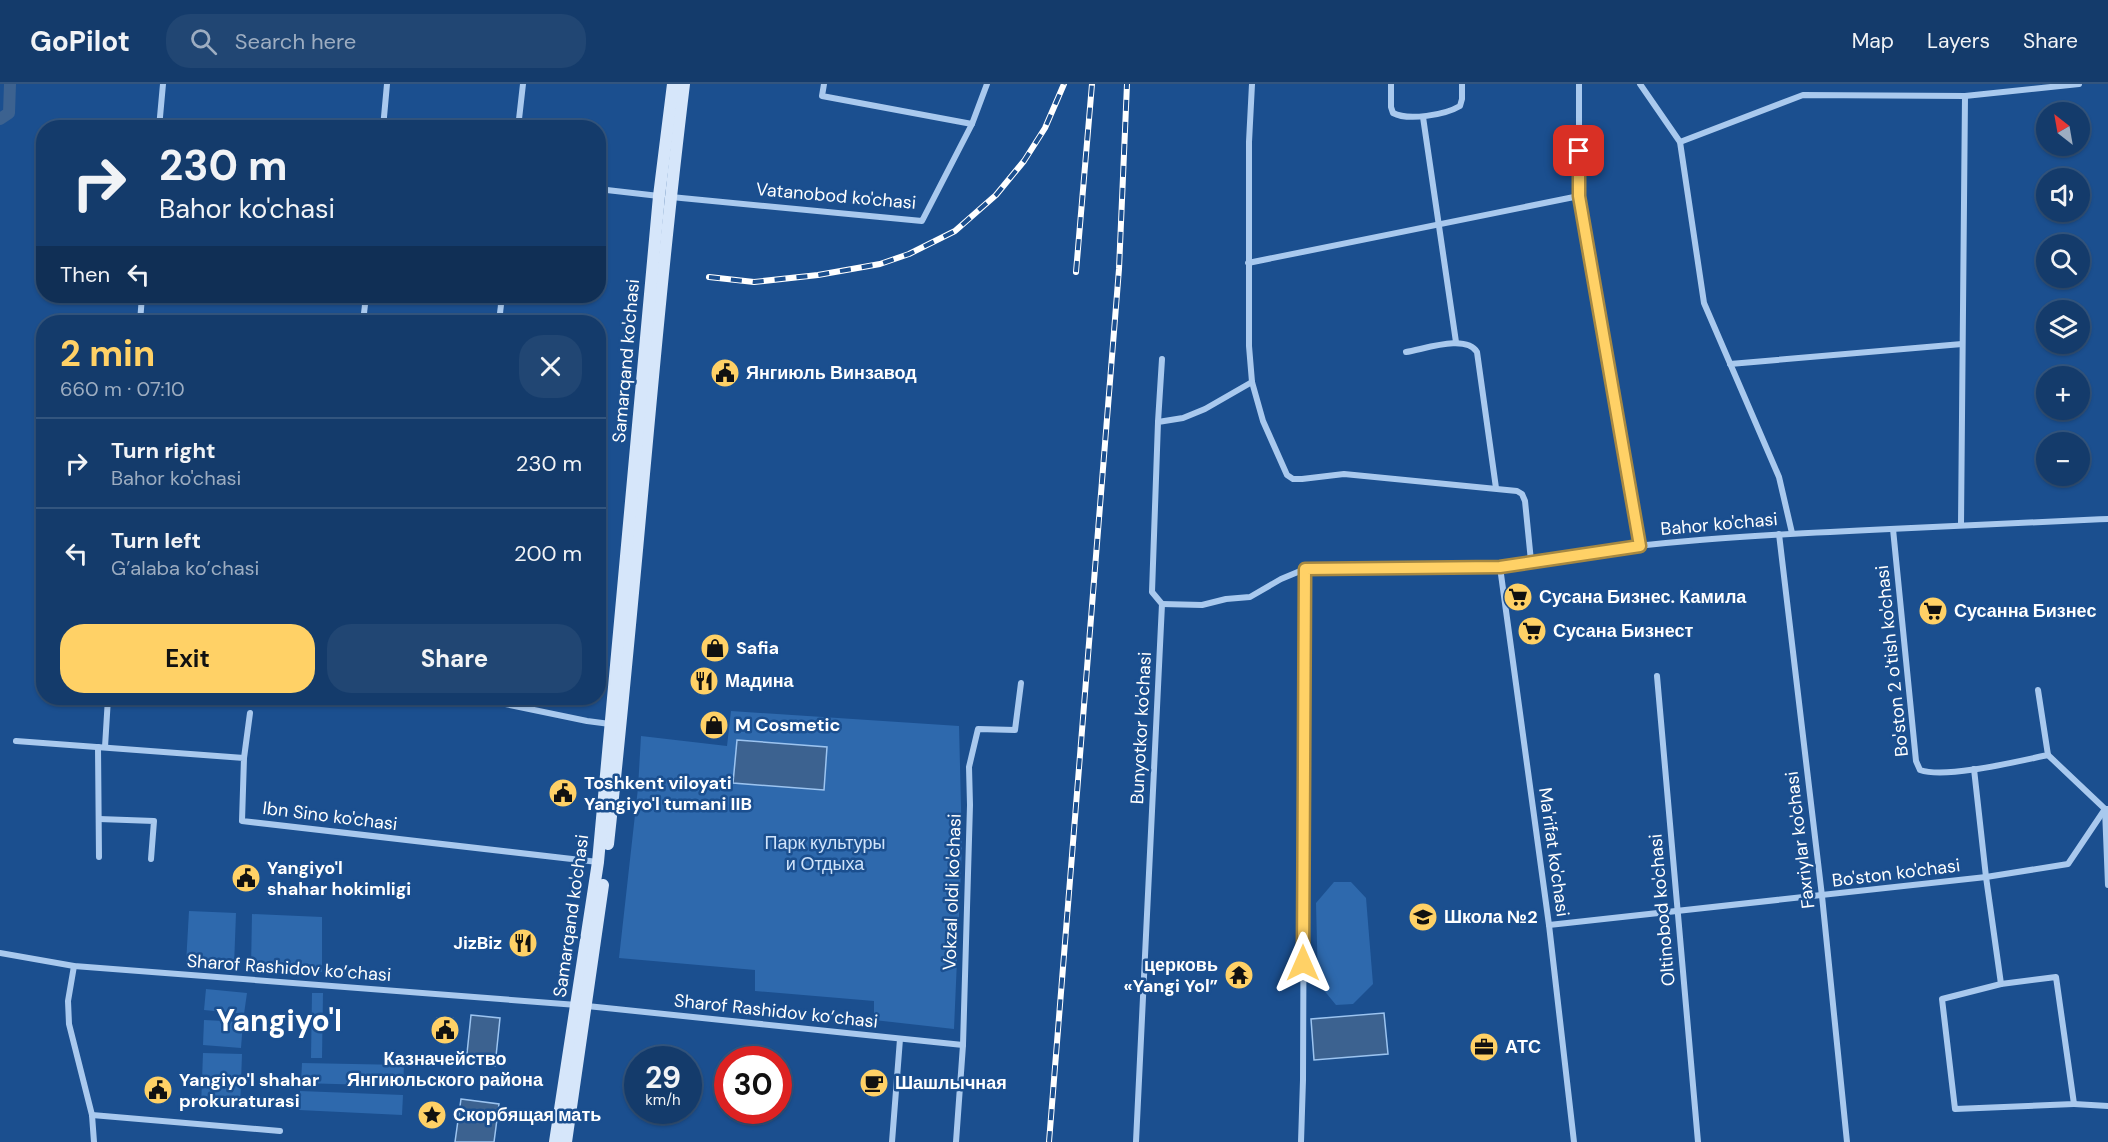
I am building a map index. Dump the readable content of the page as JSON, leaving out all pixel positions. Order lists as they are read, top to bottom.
{
  "streets": {
    "main road": ["Samarqand ko'chasi"],
    "street": [
      "Vatanobod ko'chasi",
      "Bahor ko'chasi",
      "Bo'ston 2 o'tish ko'chasi",
      "Bunyotkor ko'chasi",
      "Ibn Sino ko'chasi",
      "Faxriylar ko'chasi",
      "Ma'rifat ko'chasi",
      "Bo'ston ko'chasi",
      "Vokzal oldi ko'chasi",
      "Oltinobod ko'chasi",
      "Sharof Rashidov ko’chasi"
    ]
  },
  "crossings": [
    ["Vatanobod ko'chasi", "Samarqand ko'chasi"],
    ["Samarqand ko'chasi", "Ibn Sino ko'chasi"],
    ["Samarqand ko'chasi", "Sharof Rashidov ko’chasi"],
    ["Bahor ko'chasi", "Bo'ston 2 o'tish ko'chasi"],
    ["Bahor ko'chasi", "Bunyotkor ko'chasi"],
    ["Bahor ko'chasi", "Faxriylar ko'chasi"],
    ["Bahor ko'chasi", "Ma'rifat ko'chasi"],
    ["Faxriylar ko'chasi", "Bo'ston ko'chasi"],
    ["Ma'rifat ko'chasi", "Bo'ston ko'chasi"],
    ["Bo'ston ko'chasi", "Oltinobod ko'chasi"],
    ["Vokzal oldi ko'chasi", "Sharof Rashidov ko’chasi"]
  ],
  "districts": ["Yangiyo'l"],
  "parks": ["Парк культуры и Отдыха"],
  "places": {
    "public building": [
      "Янгиюль Винзавод",
      "Toshkent viloyati Yangiyo'l tumani IIB",
      "Yangiyo'l shahar hokimligi",
      "Казначейство Янгиюльского района",
      "Yangiyo'l shahar prokuraturasi"
    ],
    "supermarket": ["Сусана Бизнес. Камила", "Сусанна Бизнес", "Сусана Бизнест"],
    "shop": ["Safia", "M Cosmetic"],
    "restaurant": ["Мадина", "JizBiz"],
    "school or university": ["Школа №2"],
    "temple": ["церковь «Yangi Yol”"],
    "office": ["АТС"],
    "cafe": ["Шашлычная"],
    "place": ["Скорбящая мать"]
  },
  "north": "top left",
  "page": {
    "header": "GoPilot",
    "search": "Search here",
    "nav": ["Map", "Layers", "Share"],
    "map_buttons": ["+", "−"],
    "turn": ["230 m", "Bahor ko'chasi"],
    "then": "Then",
    "heading": ["2 min", "660 m · 07:10"],
    "list": [
      {
        "name": "Turn right",
        "note": "Bahor ko'chasi",
        "value": "230 m"
      },
      {
        "name": "Turn left",
        "note": "G’alaba ko’chasi",
        "value": "200 m"
      }
    ],
    "buttons": ["Exit", "Share"],
    "speed": "29 km/h",
    "limit": "30"
  }
}
